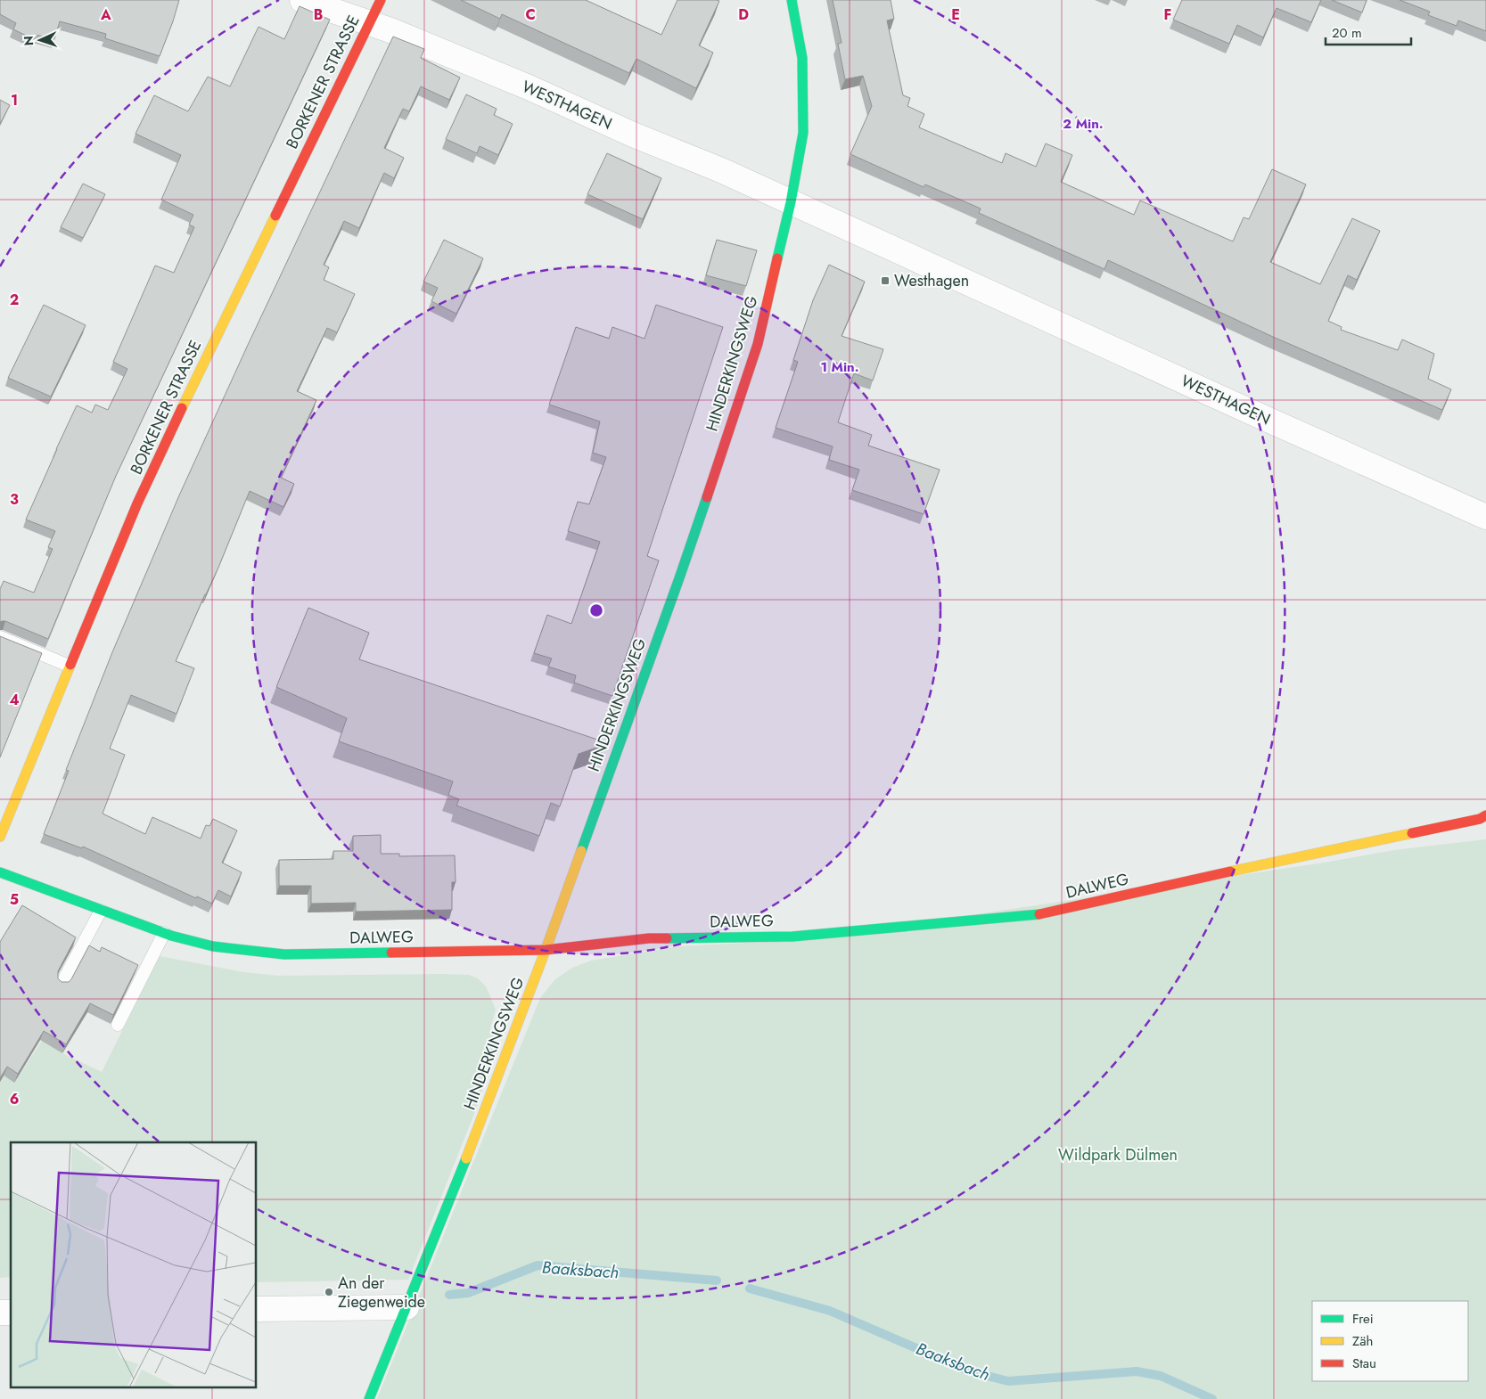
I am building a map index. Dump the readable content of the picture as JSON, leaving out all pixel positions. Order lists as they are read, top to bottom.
{
  "streets": {
    "street": [
      "BORKENER STRASSE",
      "WESTHAGEN",
      "HINDERKINGSWEG",
      "DALWEG"
    ]
  },
  "crossings": [
    ["BORKENER STRASSE", "WESTHAGEN"],
    ["WESTHAGEN", "HINDERKINGSWEG"],
    ["HINDERKINGSWEG", "DALWEG"]
  ],
  "water": ["Baaksbach"],
  "parks": ["Wildpark Dülmen"],
  "places": {
    "transit": ["Westhagen"],
    "other": ["An der Ziegenweide"]
  },
  "legend": ["Frei", "Zäh", "Stau"],
  "scale_bar": "20 m",
  "north": "left",
  "grid": {
    "columns": [
      "A",
      "B",
      "C",
      "D",
      "E",
      "F"
    ],
    "rows": [
      "1",
      "2",
      "3",
      "4",
      "5",
      "6"
    ]
  },
  "rings": ["2 Min.", "1 Min."]
}
